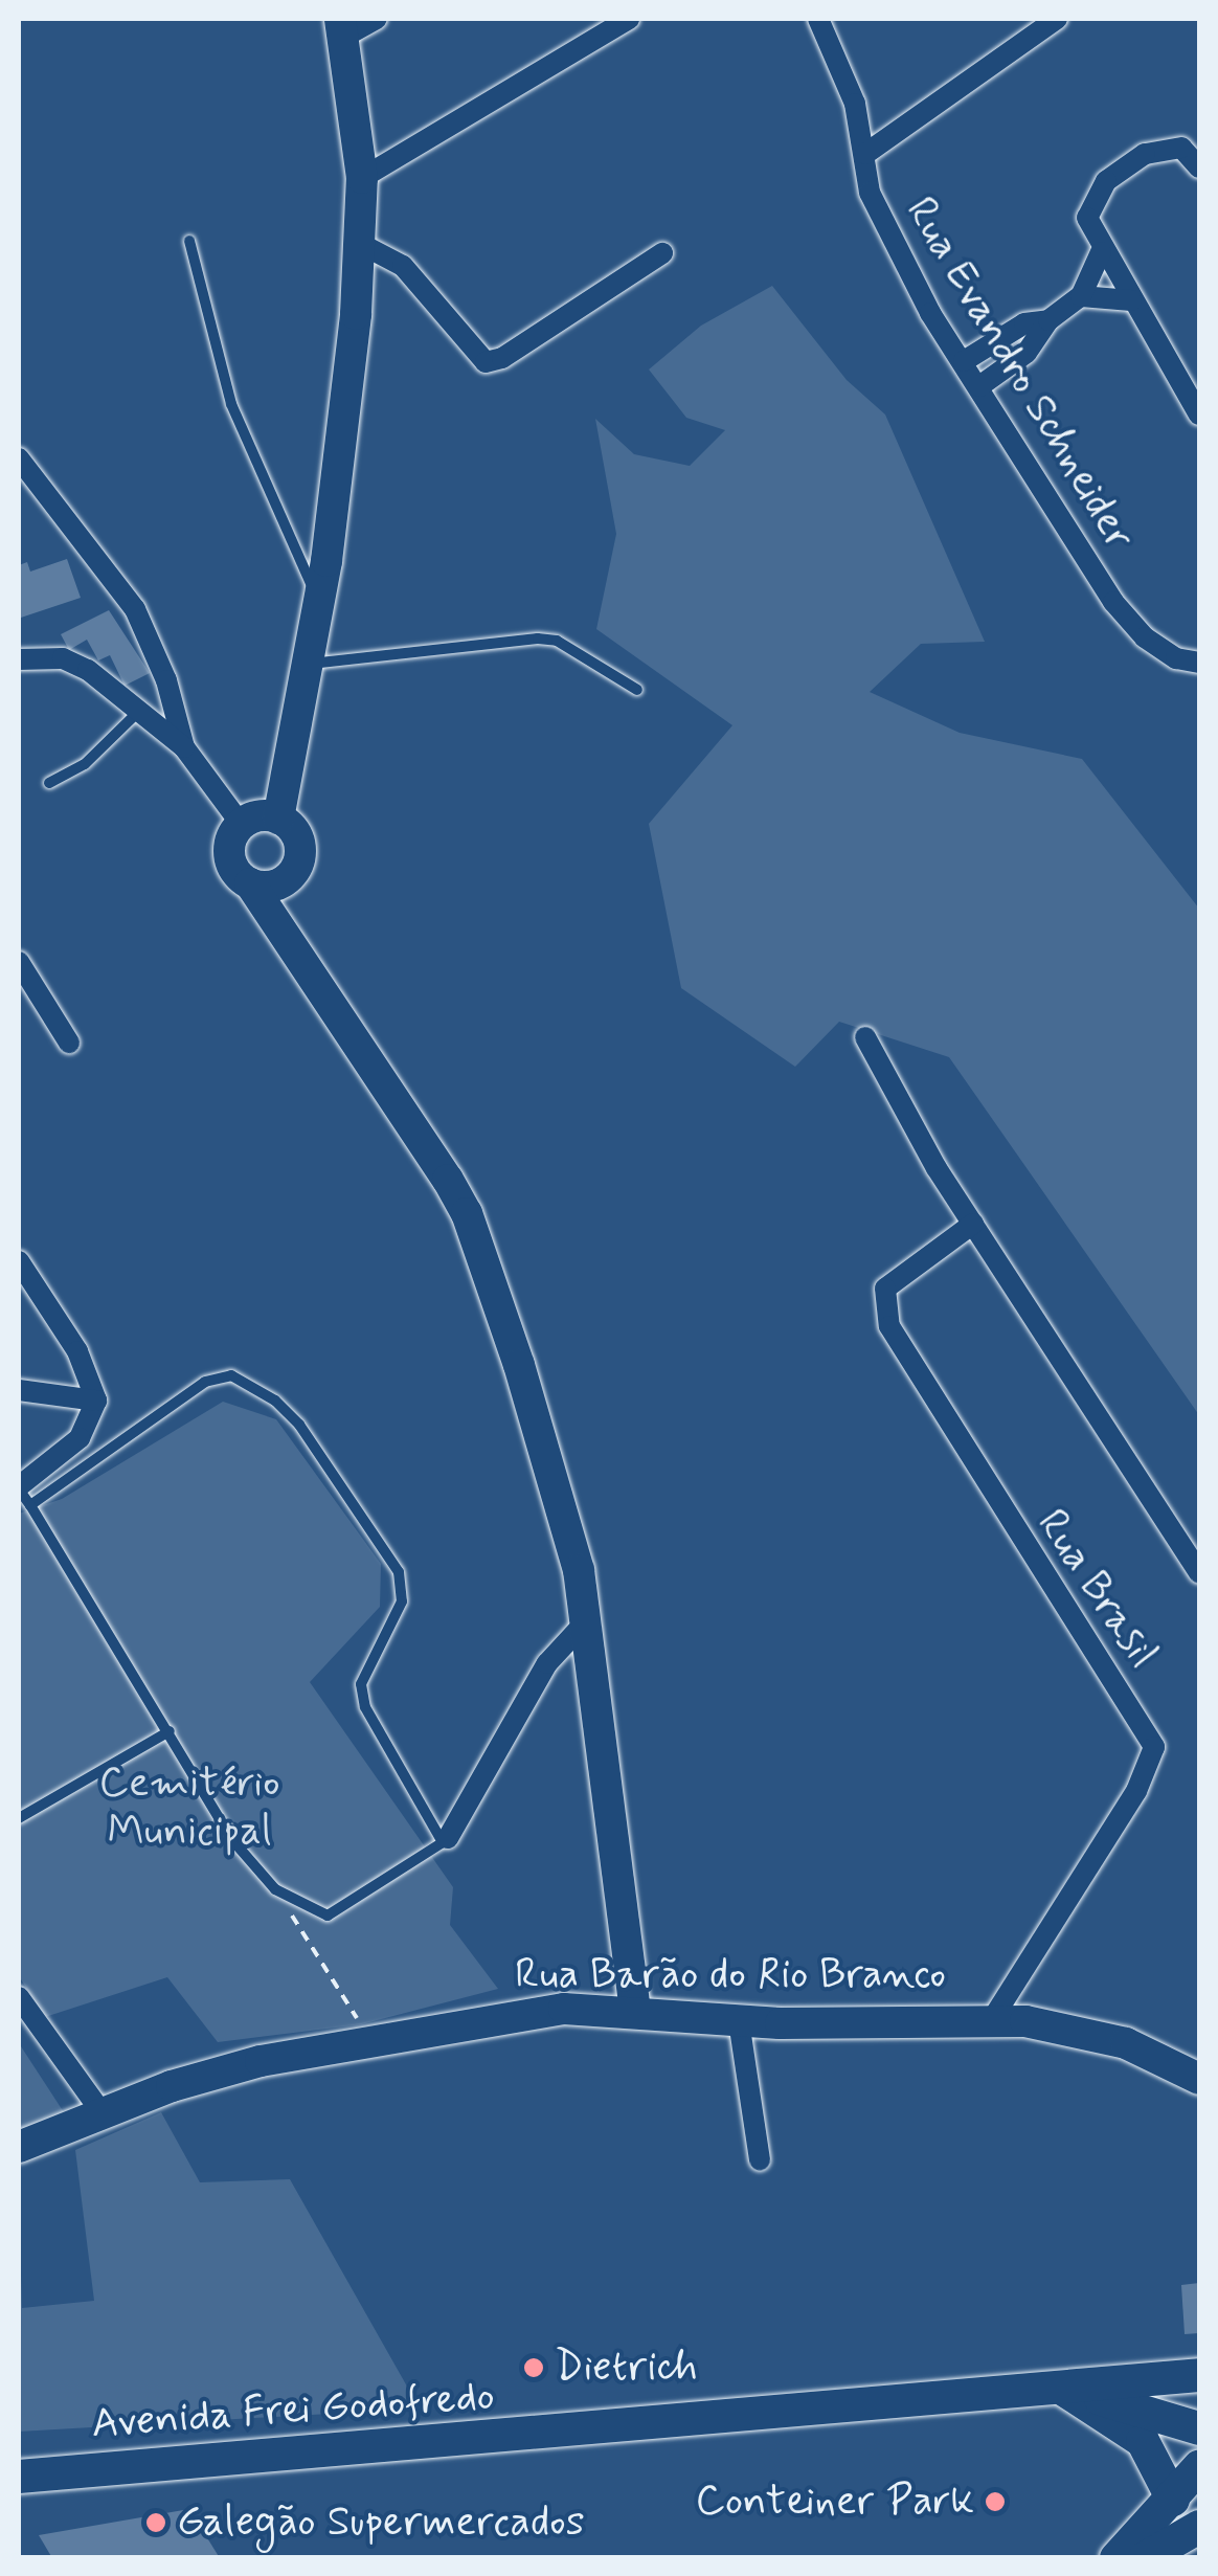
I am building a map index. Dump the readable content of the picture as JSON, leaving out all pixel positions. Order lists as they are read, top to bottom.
{
  "streets": {
    "main road": ["Avenida Frei Godofredo"],
    "street": ["Rua Evandro Schneider", "Rua Brasil", "Rua Barão do Rio Branco"]
  },
  "crossings": [
    ["Rua Brasil", "Rua Barão do Rio Branco"]
  ],
  "parks": ["Cemitério Municipal"],
  "places": ["Dietrich", "Conteiner Park", "Galegão Supermercados"]
}
